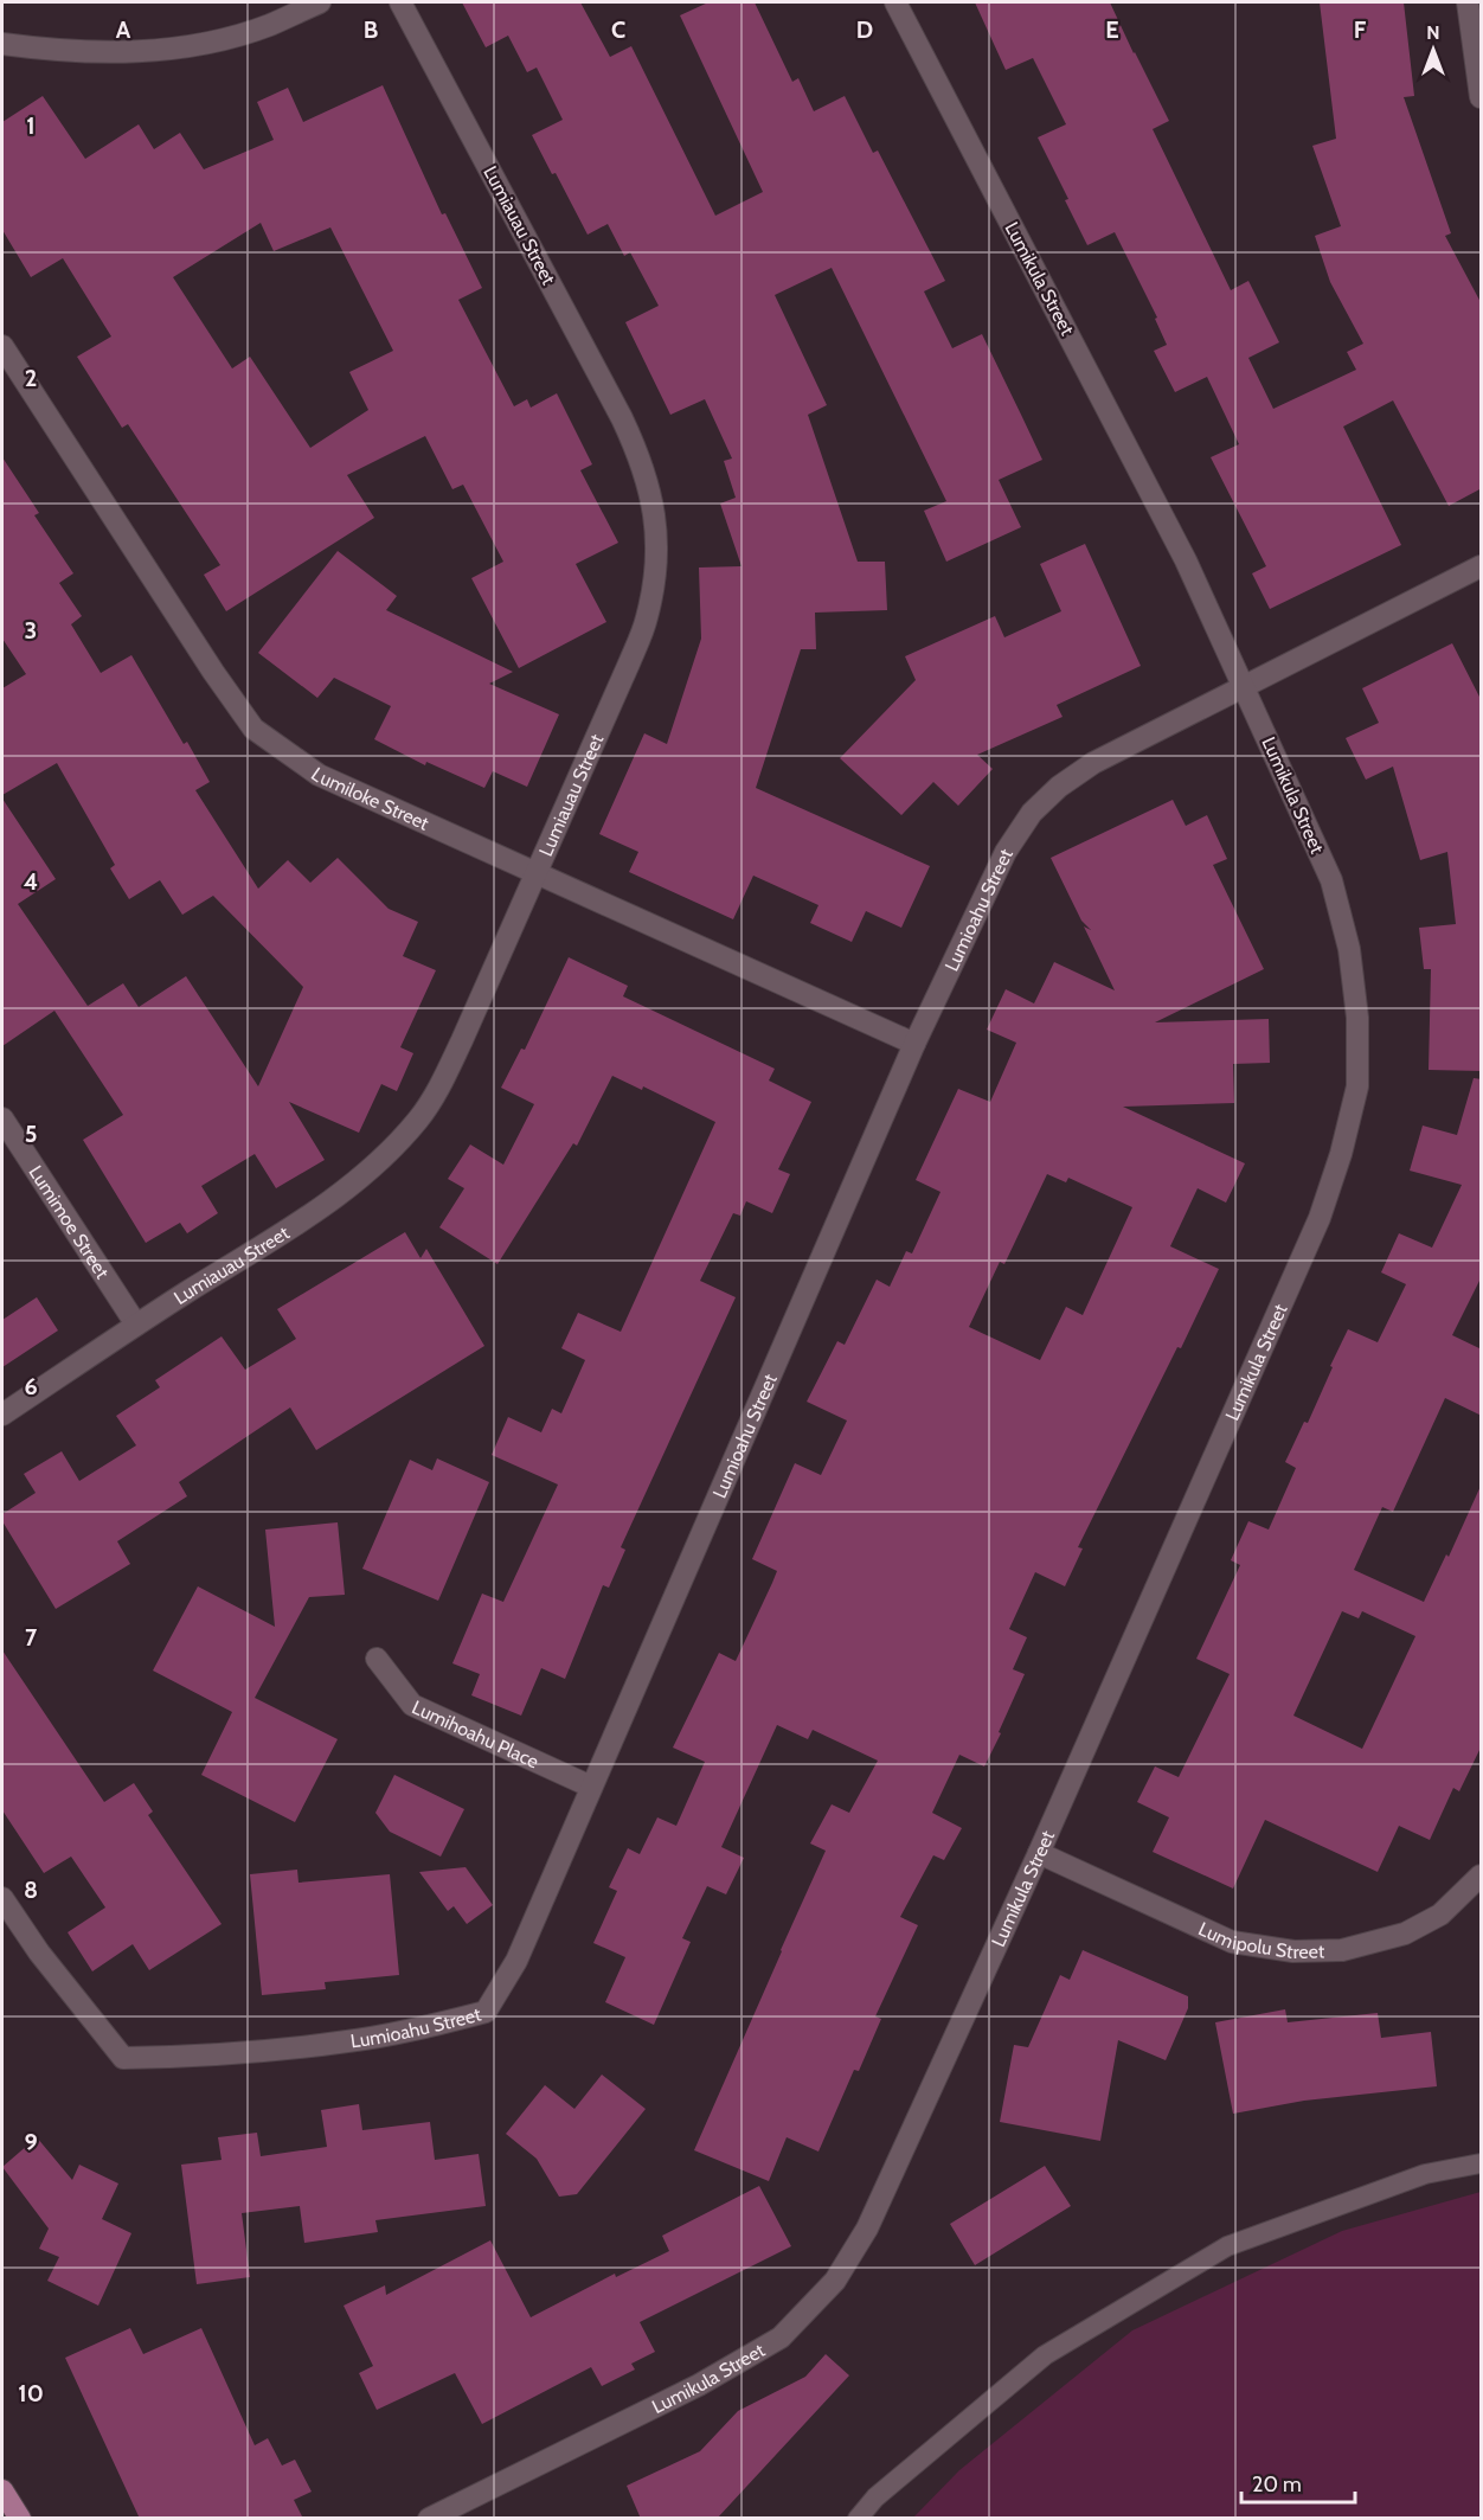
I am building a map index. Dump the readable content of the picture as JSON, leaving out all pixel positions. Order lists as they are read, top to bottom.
{
  "streets": {
    "street": [
      "Lumiauau Street",
      "Lumikula Street",
      "Lumiloke Street",
      "Lumioahu Street",
      "Lumimoe Street",
      "Lumihoahu Place",
      "Lumipolu Street"
    ]
  },
  "crossings": [
    ["Lumiauau Street", "Lumiloke Street"],
    ["Lumiauau Street", "Lumimoe Street"],
    ["Lumikula Street", "Lumioahu Street"],
    ["Lumikula Street", "Lumipolu Street"],
    ["Lumiloke Street", "Lumioahu Street"],
    ["Lumioahu Street", "Lumihoahu Place"]
  ],
  "scale_bar": "20 m",
  "north": "top",
  "grid": {
    "columns": [
      "A",
      "B",
      "C",
      "D",
      "E",
      "F"
    ],
    "rows": [
      "1",
      "2",
      "3",
      "4",
      "5",
      "6",
      "7",
      "8",
      "9",
      "10"
    ]
  }
}
